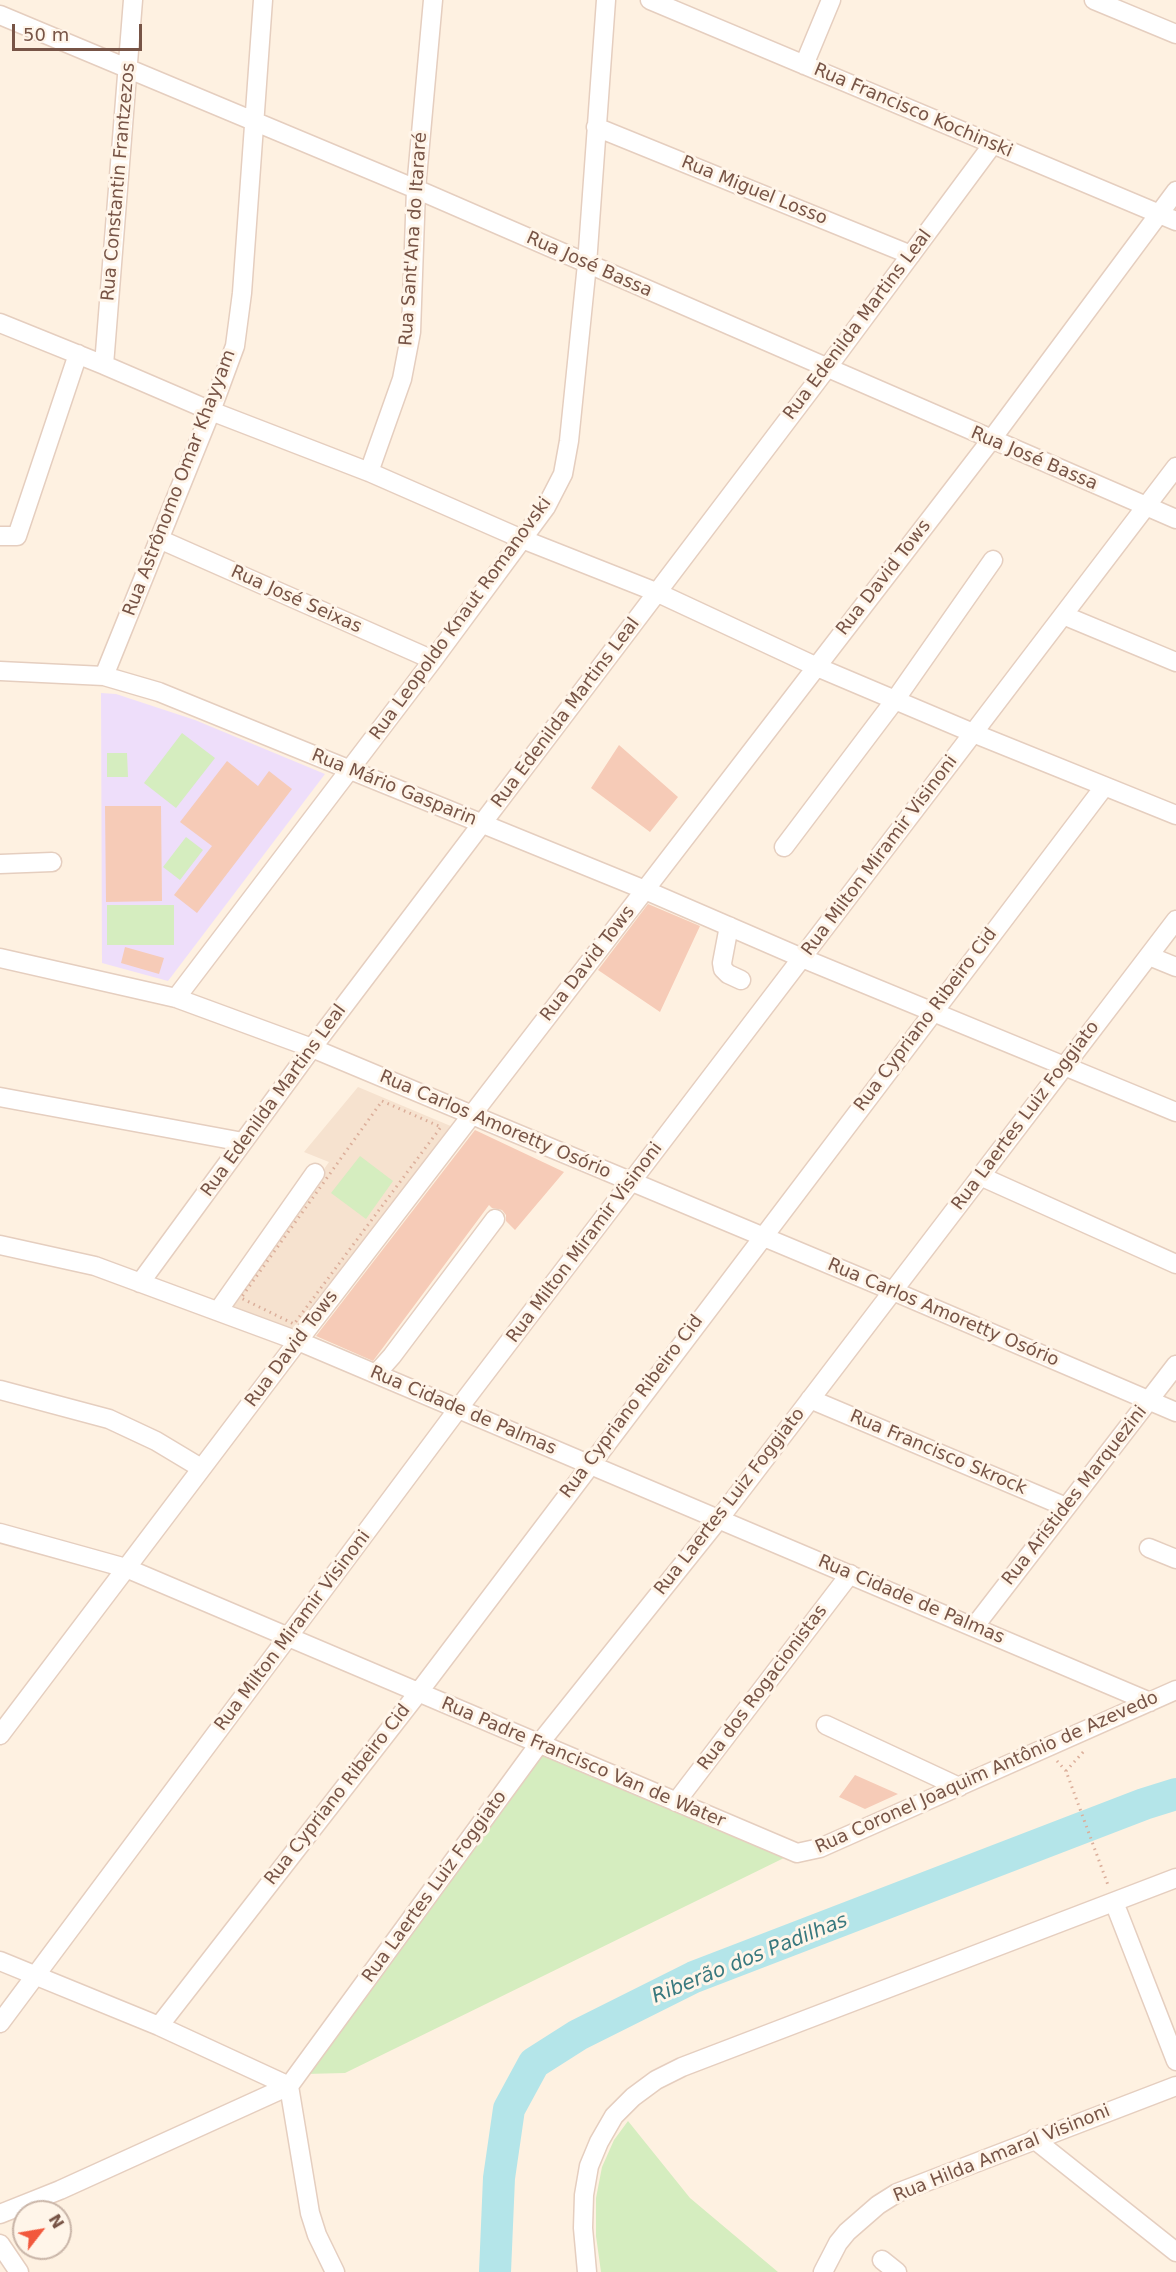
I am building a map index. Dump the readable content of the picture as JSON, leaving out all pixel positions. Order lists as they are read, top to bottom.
{
  "streets": {
    "street": [
      "Rua Francisco Kochinski",
      "Rua Constantin Frantzezos",
      "Rua Miguel Losso",
      "Rua Sant'Ana do Itararé",
      "Rua José Bassa",
      "Rua Edenilda Martins Leal",
      "Rua Astrônomo Omar Khayyam",
      "Rua David Tows",
      "Rua José Seixas",
      "Rua Leopoldo Knaut Romanovski",
      "Rua Mário Gasparin",
      "Rua Milton Miramir Visinoni",
      "Rua Cypriano Ribeiro Cid",
      "Rua Laertes Luiz Foggiato",
      "Rua Carlos Amoretty Osório",
      "Rua Cidade de Palmas",
      "Rua Francisco Skrock",
      "Rua Aristides Marquezini",
      "Rua dos Rogacionistas",
      "Rua Padre Francisco Van de Water",
      "Rua Coronel Joaquim Antônio de Azevedo",
      "Rua Hilda Amaral Visinoni"
    ]
  },
  "crossings": [
    ["Rua Francisco Kochinski", "Rua Edenilda Martins Leal"],
    ["Rua Francisco Kochinski", "Rua David Tows"],
    ["Rua Constantin Frantzezos", "Rua José Bassa"],
    ["Rua Miguel Losso", "Rua Edenilda Martins Leal"],
    ["Rua Miguel Losso", "Rua Leopoldo Knaut Romanovski"],
    ["Rua Sant'Ana do Itararé", "Rua José Bassa"],
    ["Rua José Bassa", "Rua Edenilda Martins Leal"],
    ["Rua José Bassa", "Rua Astrônomo Omar Khayyam"],
    ["Rua José Bassa", "Rua David Tows"],
    ["Rua José Bassa", "Rua Leopoldo Knaut Romanovski"],
    ["Rua José Bassa", "Rua Milton Miramir Visinoni"],
    ["Rua Edenilda Martins Leal", "Rua Mário Gasparin"],
    ["Rua Edenilda Martins Leal", "Rua Carlos Amoretty Osório"],
    ["Rua Edenilda Martins Leal", "Rua Cidade de Palmas"],
    ["Rua Astrônomo Omar Khayyam", "Rua José Seixas"],
    ["Rua Astrônomo Omar Khayyam", "Rua Mário Gasparin"],
    ["Rua David Tows", "Rua Mário Gasparin"],
    ["Rua David Tows", "Rua Carlos Amoretty Osório"],
    ["Rua David Tows", "Rua Cidade de Palmas"],
    ["Rua David Tows", "Rua Padre Francisco Van de Water"],
    ["Rua José Seixas", "Rua Leopoldo Knaut Romanovski"],
    ["Rua Leopoldo Knaut Romanovski", "Rua Mário Gasparin"],
    ["Rua Leopoldo Knaut Romanovski", "Rua Carlos Amoretty Osório"],
    ["Rua Mário Gasparin", "Rua Milton Miramir Visinoni"],
    ["Rua Mário Gasparin", "Rua Cypriano Ribeiro Cid"],
    ["Rua Mário Gasparin", "Rua Laertes Luiz Foggiato"],
    ["Rua Milton Miramir Visinoni", "Rua Carlos Amoretty Osório"],
    ["Rua Milton Miramir Visinoni", "Rua Cidade de Palmas"],
    ["Rua Milton Miramir Visinoni", "Rua Padre Francisco Van de Water"],
    ["Rua Cypriano Ribeiro Cid", "Rua Carlos Amoretty Osório"],
    ["Rua Cypriano Ribeiro Cid", "Rua Cidade de Palmas"],
    ["Rua Cypriano Ribeiro Cid", "Rua Padre Francisco Van de Water"],
    ["Rua Laertes Luiz Foggiato", "Rua Carlos Amoretty Osório"],
    ["Rua Laertes Luiz Foggiato", "Rua Cidade de Palmas"],
    ["Rua Laertes Luiz Foggiato", "Rua Francisco Skrock"],
    ["Rua Laertes Luiz Foggiato", "Rua Padre Francisco Van de Water"],
    ["Rua Carlos Amoretty Osório", "Rua Aristides Marquezini"],
    ["Rua Cidade de Palmas", "Rua Aristides Marquezini"],
    ["Rua Cidade de Palmas", "Rua dos Rogacionistas"],
    ["Rua Cidade de Palmas", "Rua Coronel Joaquim Antônio de Azevedo"],
    ["Rua Francisco Skrock", "Rua Aristides Marquezini"],
    ["Rua dos Rogacionistas", "Rua Padre Francisco Van de Water"],
    ["Rua Padre Francisco Van de Water", "Rua Coronel Joaquim Antônio de Azevedo"]
  ],
  "water": ["Riberão dos Padilhas"],
  "scale_bar": "50 m",
  "north": "top right"
}
